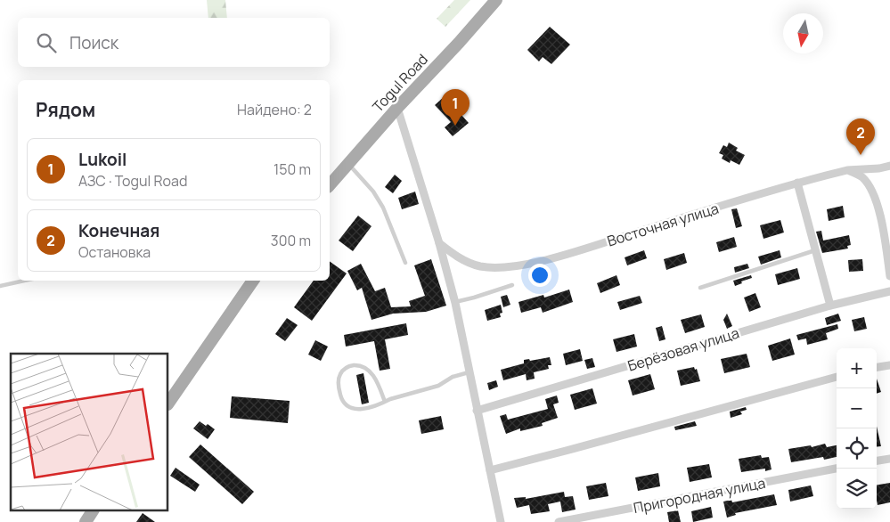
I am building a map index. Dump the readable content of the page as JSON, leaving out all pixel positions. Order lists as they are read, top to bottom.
{
  "streets": {
    "main road": ["Togul Road"],
    "street": ["Восточная улица", "Берёзовая улица", "Пригородная улица"]
  },
  "north": "bottom",
  "page": {
    "search": "Поиск",
    "heading": ["Рядом", "Найдено: 2"],
    "pins": ["1", "2"],
    "list": [
      {
        "mark": "1",
        "name": "Lukoil",
        "note": "АЗС · Togul Road",
        "value": "150 m"
      },
      {
        "mark": "2",
        "name": "Конечная",
        "note": "Остановка",
        "value": "300 m"
      }
    ],
    "map_buttons": ["+", "−"]
  }
}
